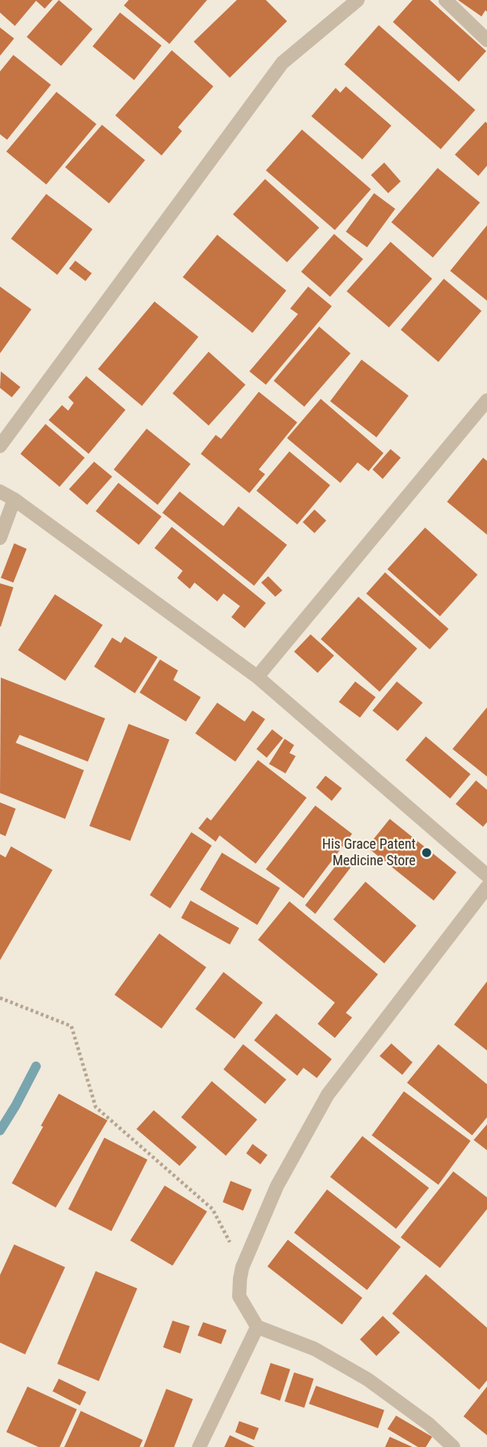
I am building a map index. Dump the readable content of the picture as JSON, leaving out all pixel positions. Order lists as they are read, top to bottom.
{
  "places": ["His Grace Patent Medicine Store"]
}
